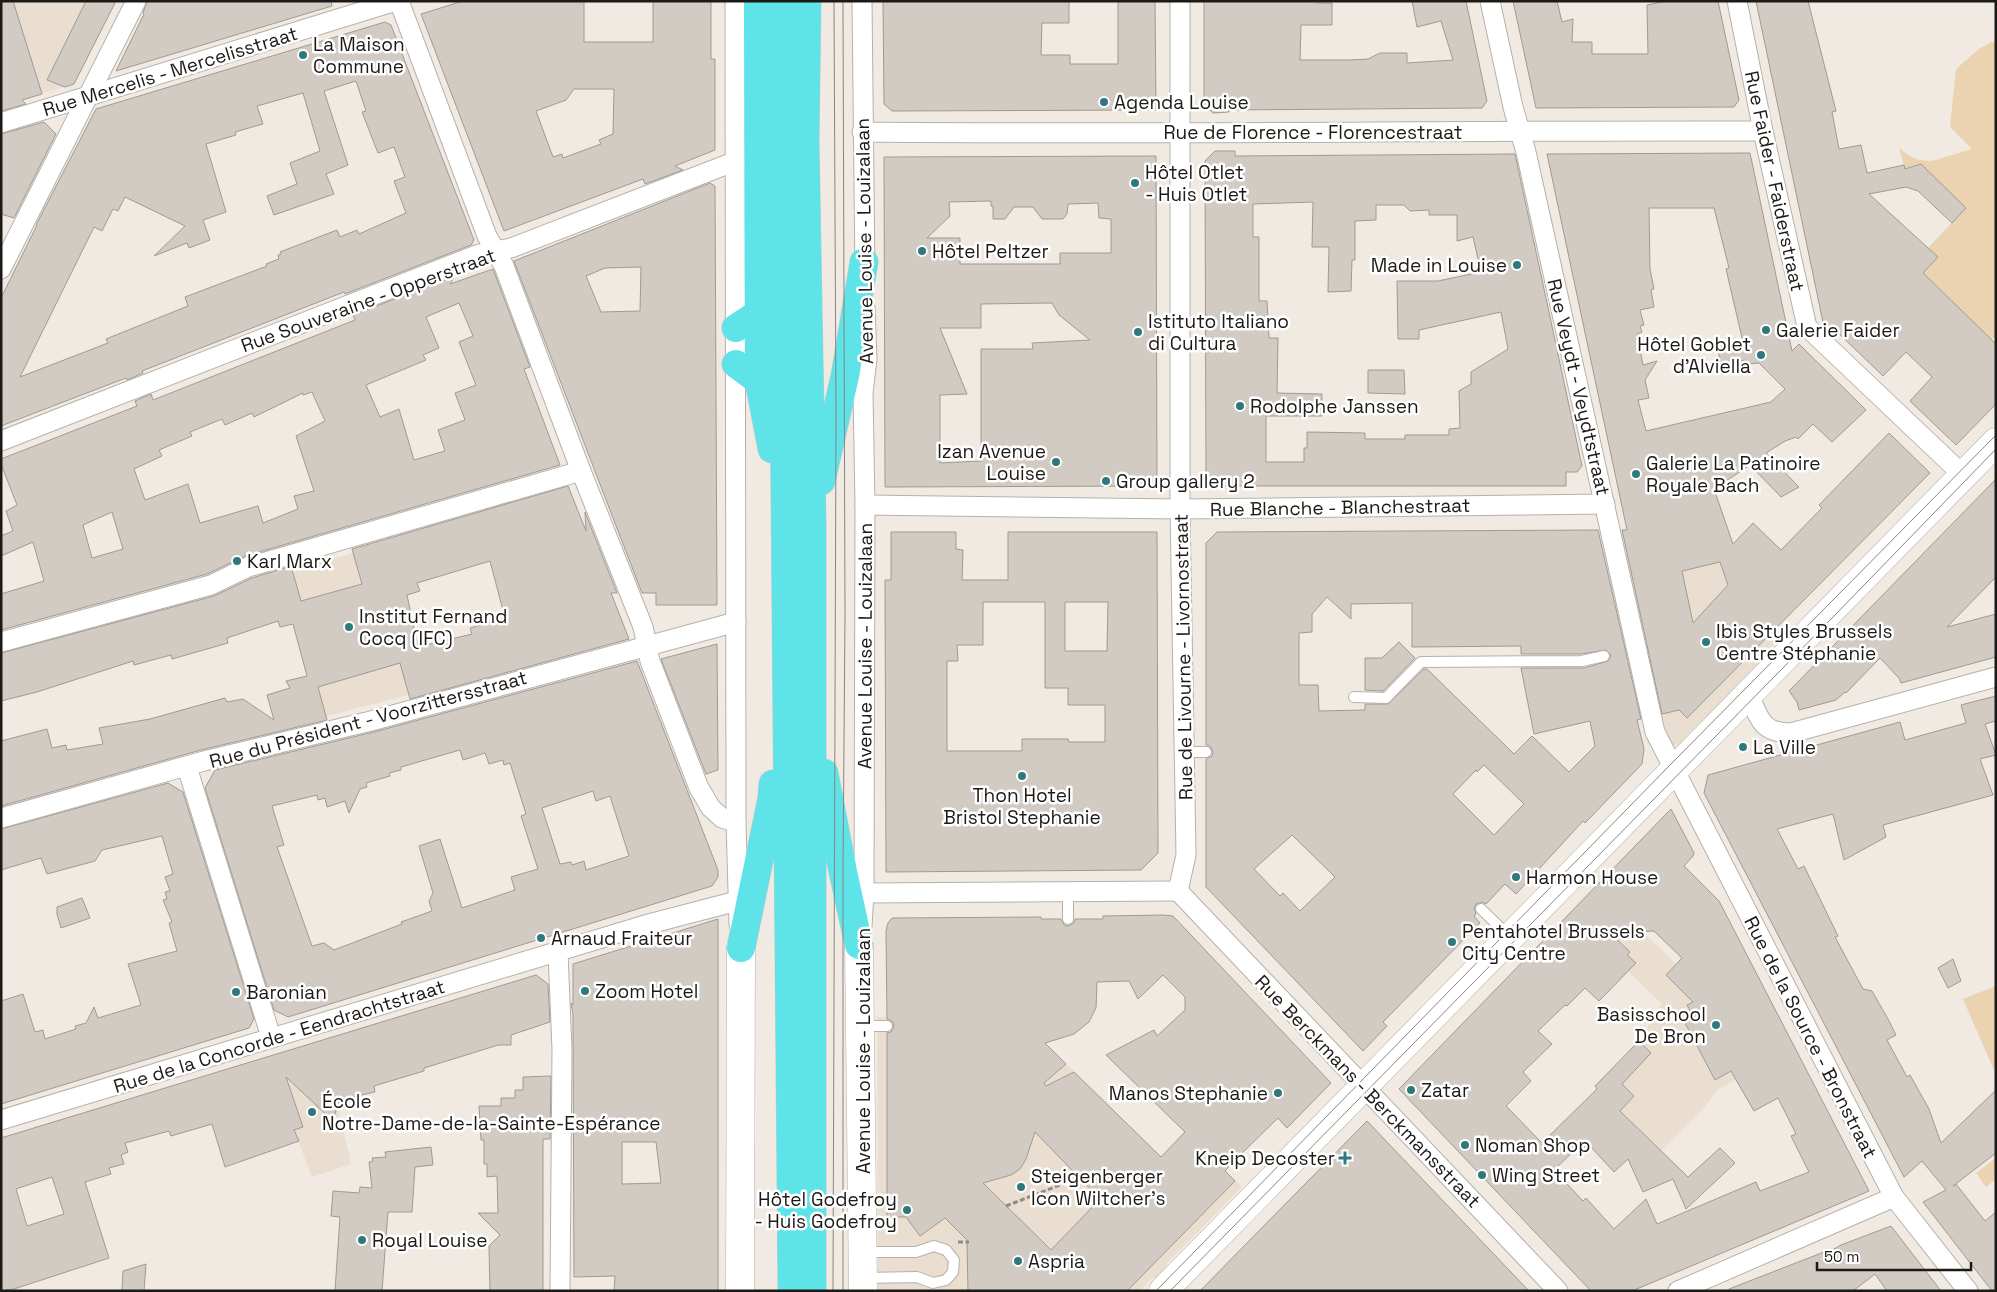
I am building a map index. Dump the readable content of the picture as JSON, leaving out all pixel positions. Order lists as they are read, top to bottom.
{
  "streets": {
    "main road": ["Avenue Louise - Louizalaan"],
    "street": [
      "Rue Mercelis - Mercelisstraat",
      "Rue de Florence - Florencestraat",
      "Rue Faider - Faiderstraat",
      "Rue Souveraine - Opperstraat",
      "Rue Veydt - Veydtstraat",
      "Rue Blanche - Blanchestraat",
      "Rue de Livourne - Livornostraat",
      "Rue du Président - Voorzittersstraat",
      "Rue de la Concorde - Eendrachtstraat",
      "Rue de la Source - Bronstraat",
      "Rue Berckmans - Berckmansstraat"
    ]
  },
  "crossings": [
    ["Rue de Florence - Florencestraat", "Rue Faider - Faiderstraat"],
    ["Rue de Florence - Florencestraat", "Avenue Louise - Louizalaan"],
    ["Rue de Florence - Florencestraat", "Rue Veydt - Veydtstraat"],
    ["Rue de Florence - Florencestraat", "Rue de Livourne - Livornostraat"],
    ["Avenue Louise - Louizalaan", "Rue Blanche - Blanchestraat"],
    ["Rue Veydt - Veydtstraat", "Rue Blanche - Blanchestraat"],
    ["Rue Veydt - Veydtstraat", "Rue de la Source - Bronstraat"],
    ["Rue Blanche - Blanchestraat", "Rue de Livourne - Livornostraat"],
    ["Rue de Livourne - Livornostraat", "Rue Berckmans - Berckmansstraat"]
  ],
  "places": {
    "other": [
      "La Maison Commune",
      "Agenda Louise",
      "Hôtel Otlet - Huis Otlet",
      "Hôtel Peltzer",
      "Made in Louise",
      "Galerie Faider",
      "Istituto Italiano di Cultura",
      "Hôtel Goblet d'Alviella",
      "Rodolphe Janssen",
      "Izan Avenue Louise",
      "Galerie La Patinoire Royale Bach",
      "Group gallery 2",
      "Karl Marx",
      "Institut Fernand Cocq (IFC)",
      "Ibis Styles Brussels Centre Stéphanie",
      "La Ville",
      "Thon Hotel Bristol Stephanie",
      "Harmon House",
      "Arnaud Fraiteur",
      "Pentahotel Brussels City Centre",
      "Zoom Hotel",
      "Baronian",
      "Basisschool De Bron",
      "Zatar",
      "Manos Stephanie",
      "École Notre-Dame-de-la-Sainte-Espérance",
      "Noman Shop",
      "Wing Street",
      "Steigenberger Icon Wiltcher’s",
      "Hôtel Godefroy - Huis Godefroy",
      "Royal Louise",
      "Aspria"
    ],
    "health": ["Kneip Decoster"]
  },
  "scale_bar": "50 m"
}
